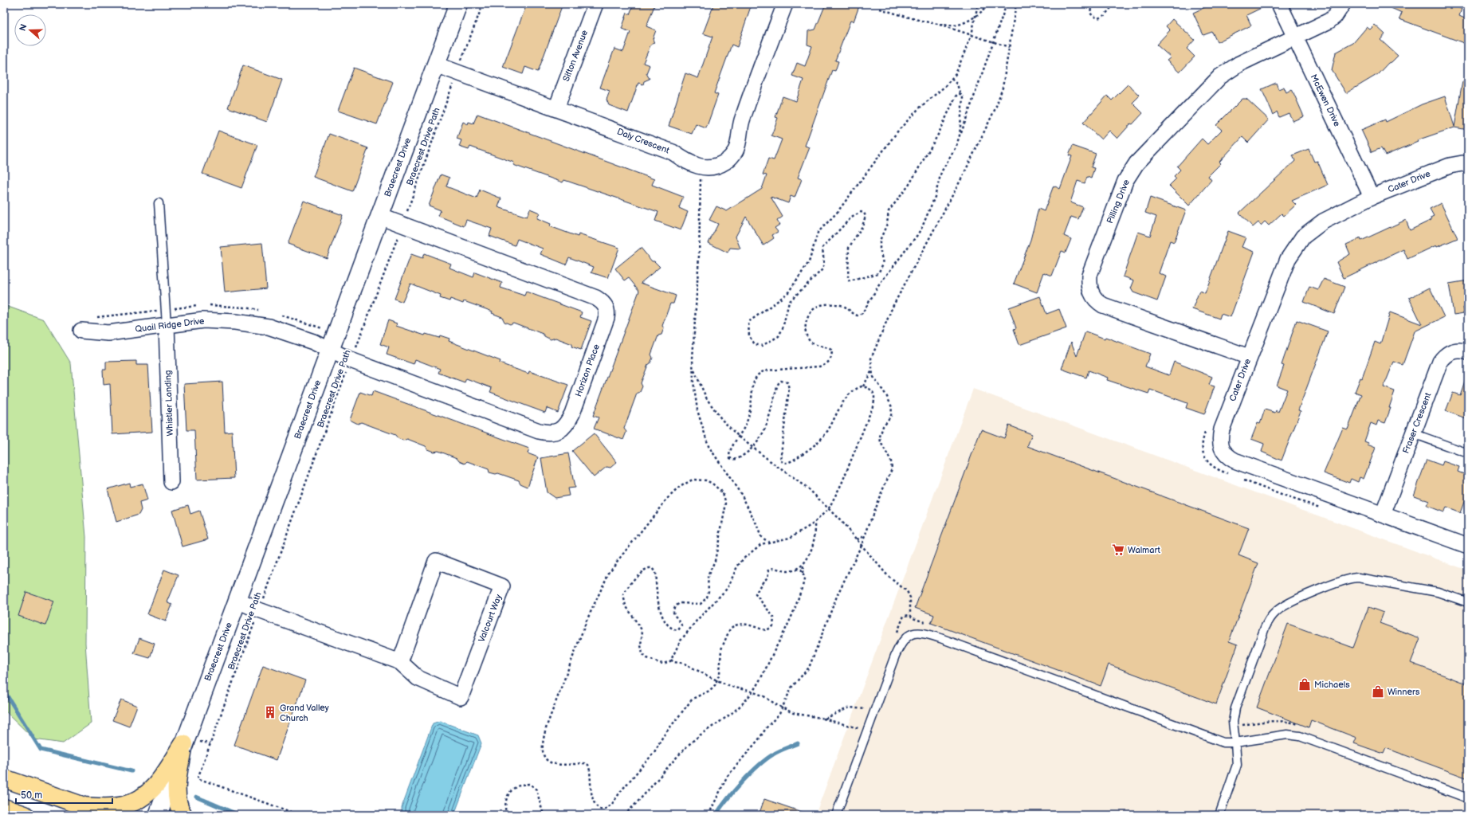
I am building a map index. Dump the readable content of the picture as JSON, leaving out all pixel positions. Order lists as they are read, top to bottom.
{
  "streets": {
    "street": [
      "Sifton Avenue",
      "McEwen Drive",
      "Daly Crescent",
      "Braecrest Drive",
      "Cater Drive",
      "Pilling Drive",
      "Quail Ridge Drive",
      "Horizon Place",
      "Whistler Landing",
      "Fraser Crescent",
      "Valcourt Way"
    ],
    "path": ["Braecrest Drive Path"]
  },
  "crossings": [
    ["Sifton Avenue", "Daly Crescent"],
    ["McEwen Drive", "Cater Drive"],
    ["McEwen Drive", "Pilling Drive"],
    ["Daly Crescent", "Braecrest Drive Path"],
    ["Daly Crescent", "Braecrest Drive"],
    ["Braecrest Drive Path", "Horizon Place"],
    ["Braecrest Drive Path", "Valcourt Way"],
    ["Braecrest Drive", "Quail Ridge Drive"],
    ["Braecrest Drive", "Horizon Place"],
    ["Braecrest Drive", "Valcourt Way"],
    ["Cater Drive", "Pilling Drive"],
    ["Cater Drive", "Fraser Crescent"],
    ["Quail Ridge Drive", "Horizon Place"],
    ["Quail Ridge Drive", "Whistler Landing"]
  ],
  "places": {
    "supermarket": ["Walmart"],
    "shop": ["Michaels", "Winners"],
    "building": ["Grand Valley Church"]
  },
  "scale_bar": "50 m",
  "north": "left"
}
